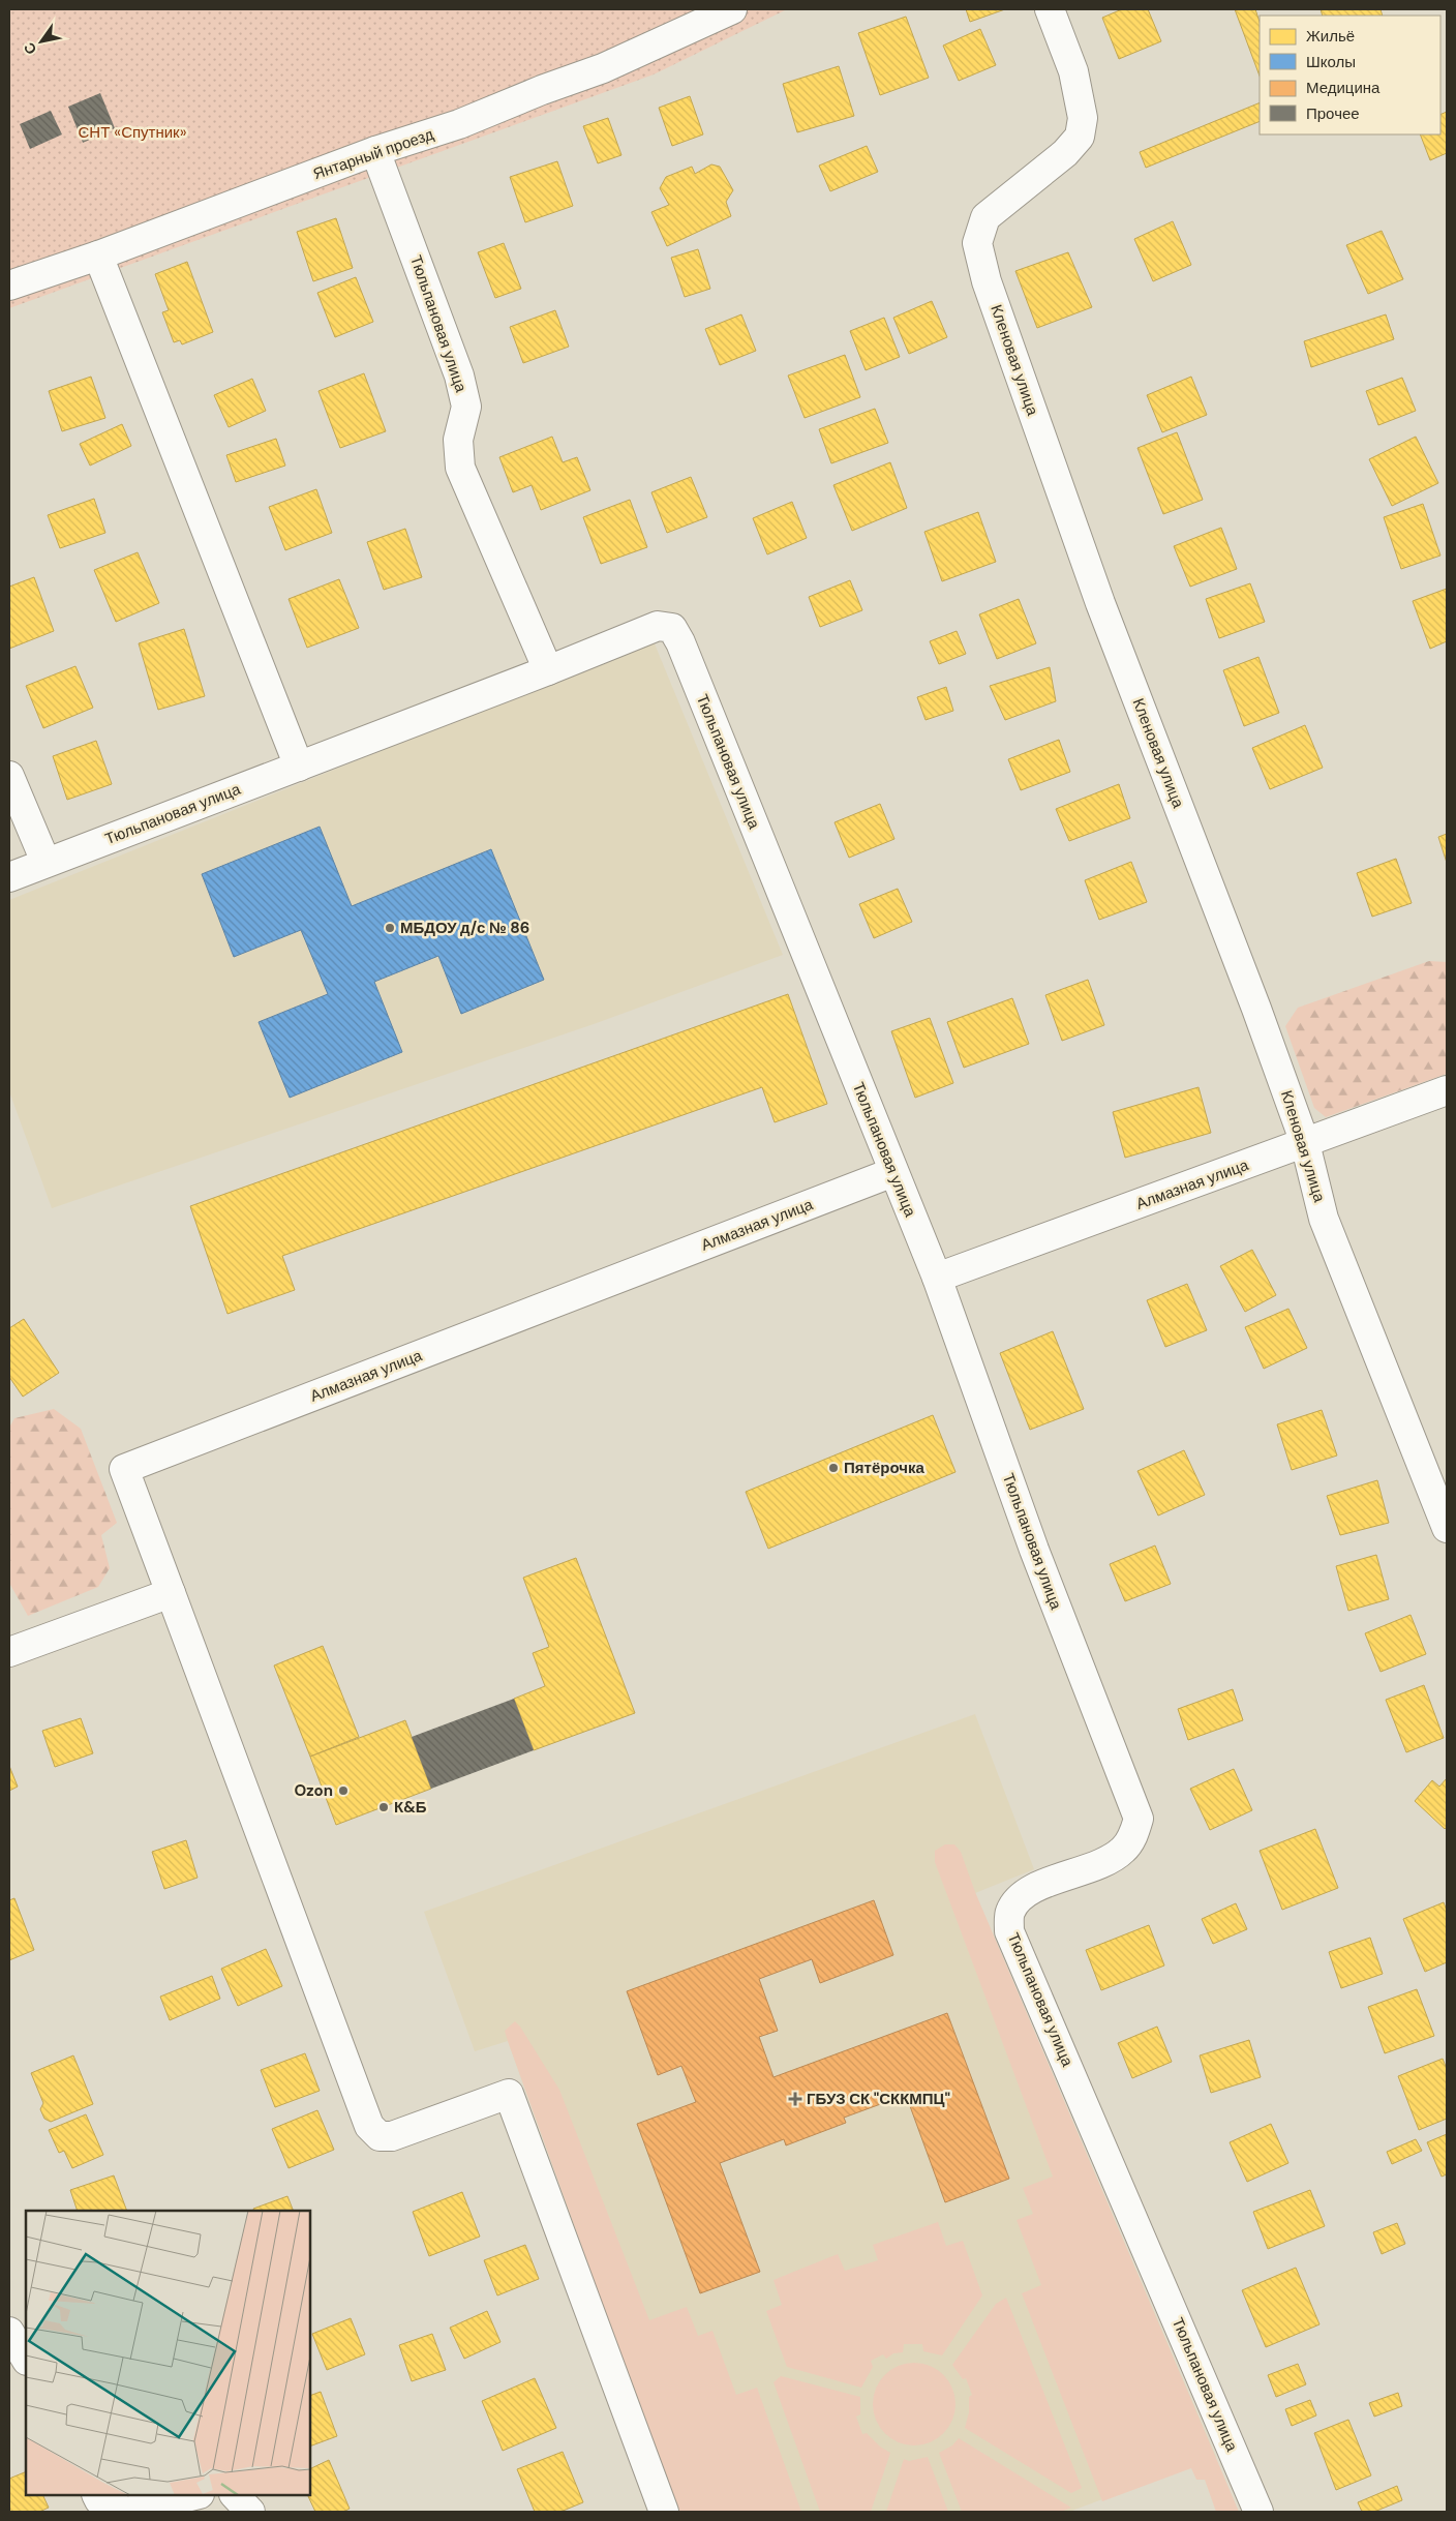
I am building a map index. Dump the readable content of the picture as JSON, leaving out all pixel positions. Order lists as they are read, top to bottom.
{
  "streets": {
    "street": [
      "Янтарный проезд",
      "Тюльпановая улица",
      "Кленовая улица",
      "Алмазная улица"
    ]
  },
  "crossings": [
    ["Янтарный проезд", "Тюльпановая улица"],
    ["Тюльпановая улица", "Алмазная улица"],
    ["Кленовая улица", "Алмазная улица"]
  ],
  "parks": ["СНТ «Спутник»"],
  "places": {
    "other": [
      "МБДОУ д/с № 86",
      "Пятёрочка",
      "Ozon",
      "К&Б"
    ],
    "health": ["ГБУЗ СК \"СККМПЦ\""]
  },
  "legend": [
    "Жильё",
    "Школы",
    "Медицина",
    "Прочее"
  ],
  "north": "bottom left"
}
